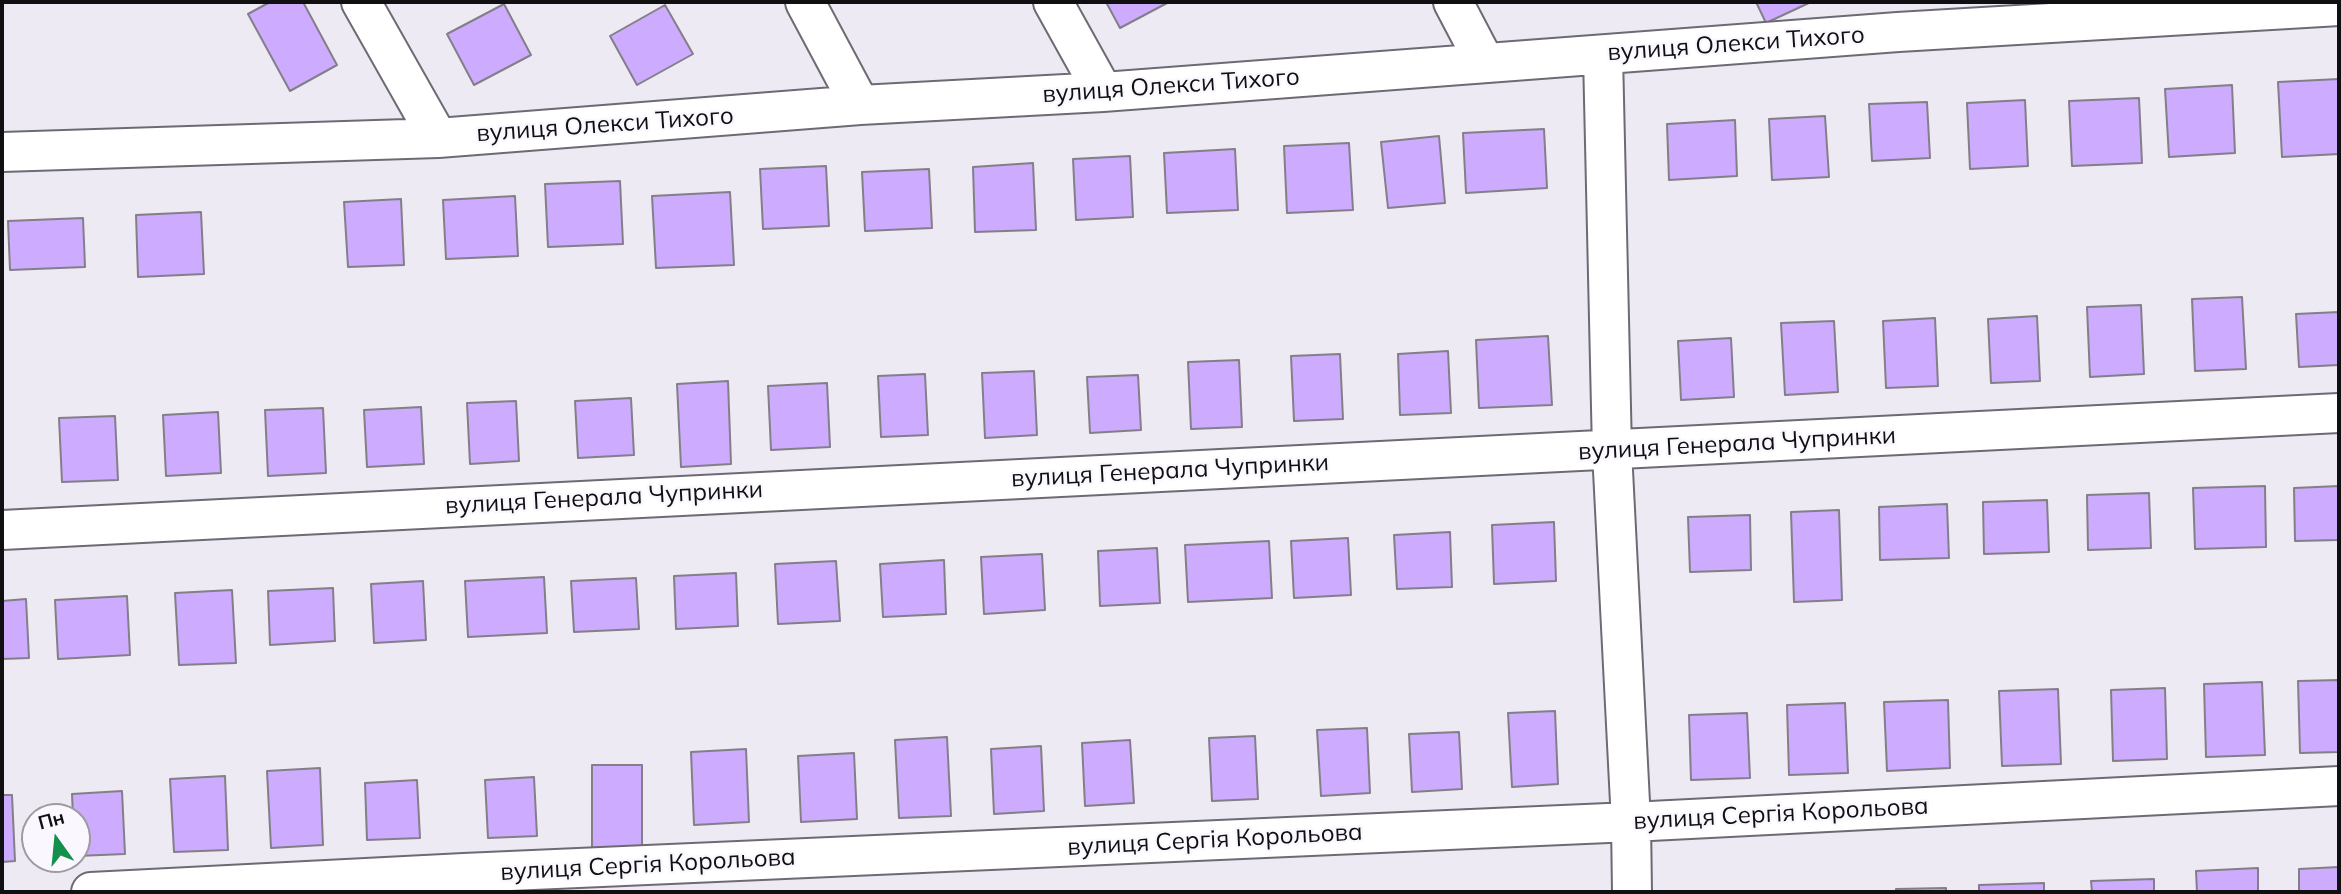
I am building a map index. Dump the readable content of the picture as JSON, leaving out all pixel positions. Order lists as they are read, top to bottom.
{
  "streets": {
    "street": ["вулиця Олекси Тихого", "вулиця Генерала Чупринки", "вулиця Сергія Корольова"]
  },
  "north": "top"
}
